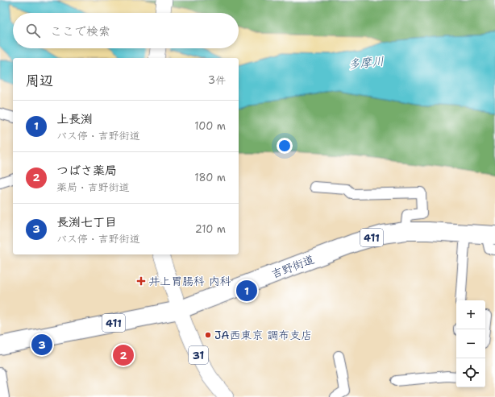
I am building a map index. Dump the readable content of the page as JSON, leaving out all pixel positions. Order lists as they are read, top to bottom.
{
  "streets": {
    "highway": ["411", "吉野街道"],
    "main road": ["31"]
  },
  "crossings": [
    ["吉野街道", "31"]
  ],
  "water": ["多摩川"],
  "places": {
    "health": ["井上胃腸科 内科"],
    "other": ["JA西東京 調布支店"]
  },
  "page": {
    "search": "ここで検索",
    "heading": ["周辺", "3件"],
    "list": [
      {
        "mark": "1",
        "name": "上長渕",
        "note": "バス停 · 吉野街道",
        "value": "100 m"
      },
      {
        "mark": "2",
        "name": "つばさ薬局",
        "note": "薬局 · 吉野街道",
        "value": "180 m"
      },
      {
        "mark": "3",
        "name": "長渕七丁目",
        "note": "バス停 · 吉野街道",
        "value": "210 m"
      }
    ],
    "pins": ["1", "3", "2"],
    "map_buttons": ["+", "−"]
  }
}
